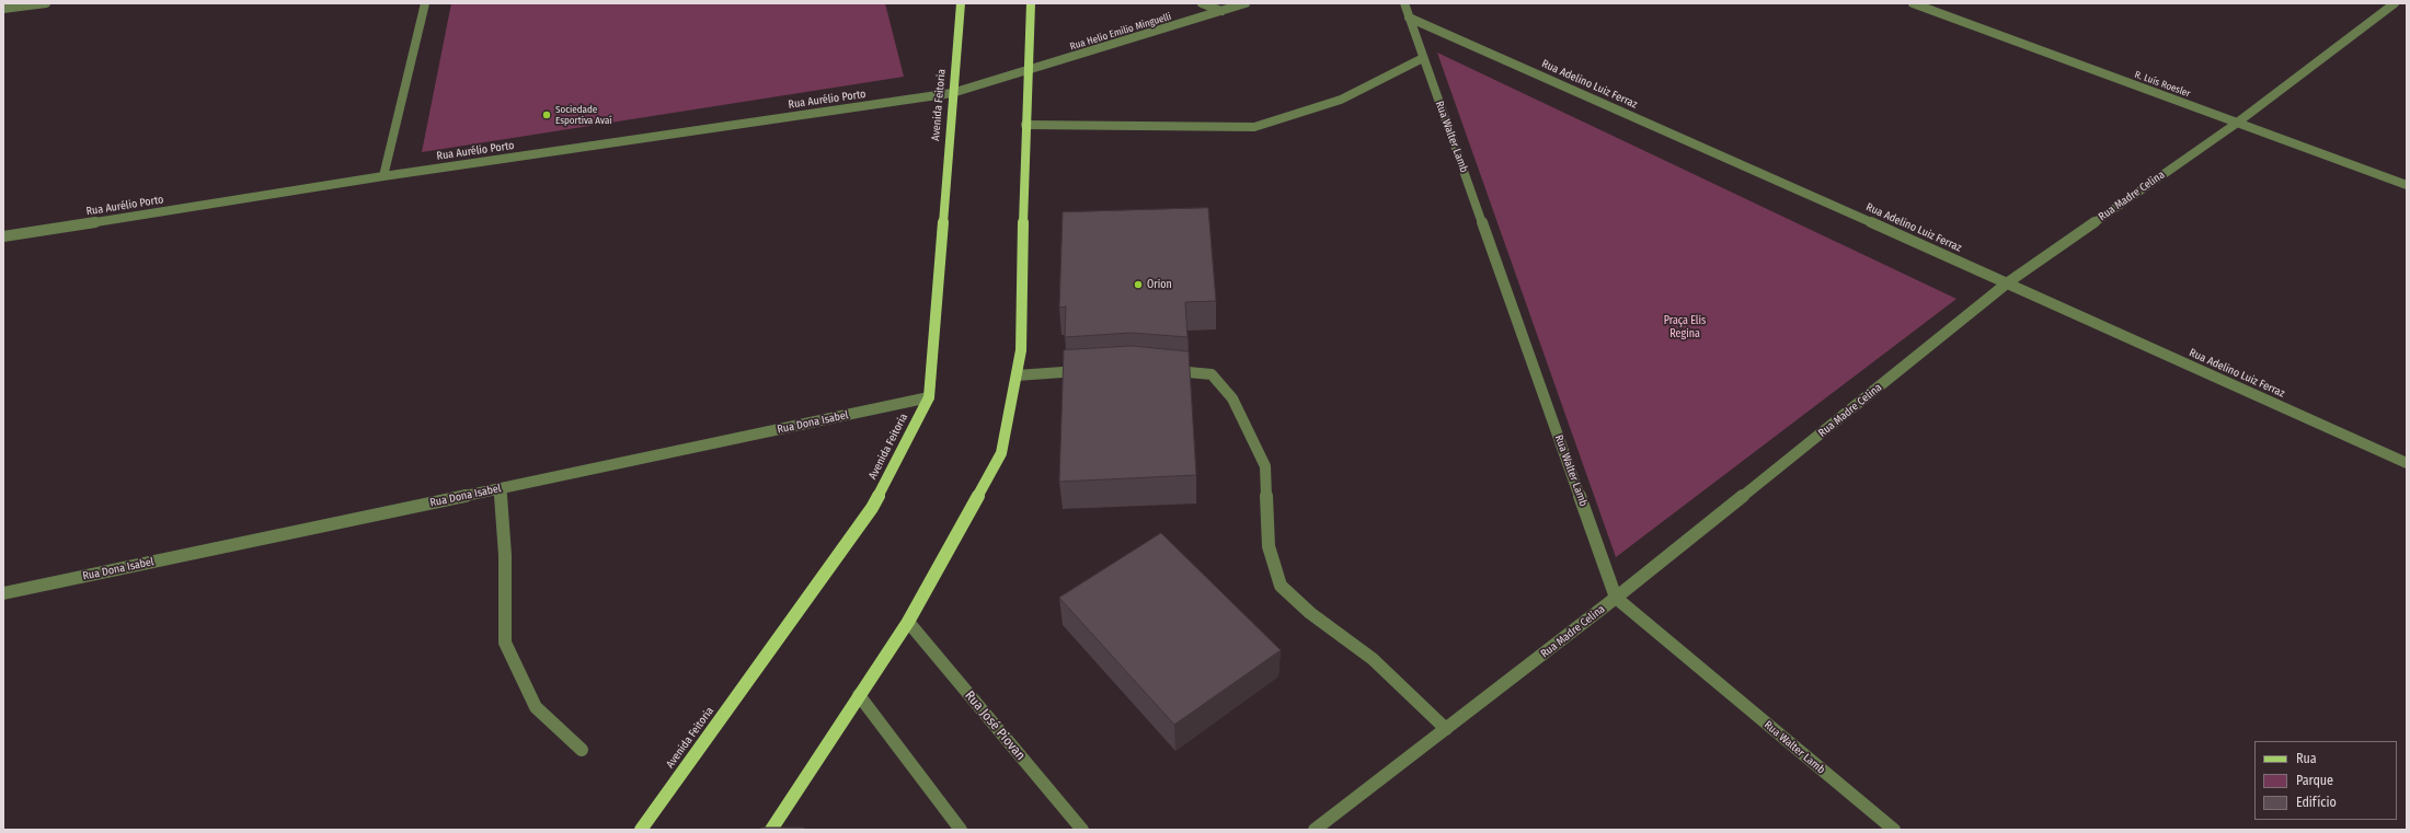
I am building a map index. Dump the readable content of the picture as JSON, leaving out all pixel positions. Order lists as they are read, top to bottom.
{
  "streets": {
    "main road": ["Avenida Feitoria"],
    "street": [
      "Rua Helio Emilio Minguelli",
      "Rua Adelino Luiz Ferraz",
      "R. Luís Roesler",
      "Rua Aurélio Porto",
      "Rua Walter Lamb",
      "Rua Madre Celina",
      "Rua Dona Isabel",
      "Rua José Piovan"
    ]
  },
  "crossings": [
    ["Rua Helio Emilio Minguelli", "Rua Aurélio Porto"],
    ["Rua Helio Emilio Minguelli", "Avenida Feitoria"],
    ["Rua Adelino Luiz Ferraz", "Rua Walter Lamb"],
    ["Rua Adelino Luiz Ferraz", "Rua Madre Celina"],
    ["R. Luís Roesler", "Rua Madre Celina"],
    ["Rua Aurélio Porto", "Avenida Feitoria"],
    ["Avenida Feitoria", "Rua Dona Isabel"],
    ["Rua Walter Lamb", "Rua Madre Celina"]
  ],
  "parks": ["Praça Elis Regina"],
  "places": ["Sociedade Esportiva Avaí", "Orion"],
  "legend": ["Rua", "Parque", "Edifício"]
}
